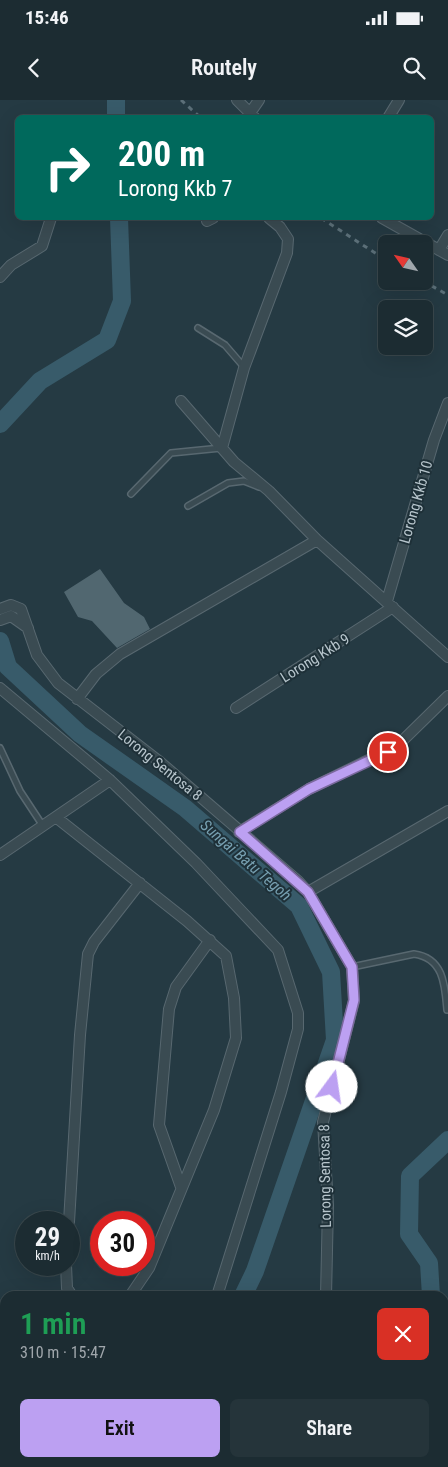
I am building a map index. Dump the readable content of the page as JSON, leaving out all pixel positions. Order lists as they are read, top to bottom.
{
  "streets": {
    "street": ["Lorong Kkb 10", "Lorong Kkb 9", "Lorong Sentosa 8"]
  },
  "crossings": [
    ["Lorong Kkb 10", "Lorong Kkb 9"]
  ],
  "water": ["Sungai Batu Tegoh"],
  "north": "top left",
  "page": {
    "status": "15:46",
    "header": "Routely",
    "turn": ["200 m", "Lorong Kkb 7"],
    "speed": "29 km/h",
    "limit": "30",
    "heading": ["1 min", "310 m · 15:47"],
    "buttons": ["Exit", "Share"]
  }
}
